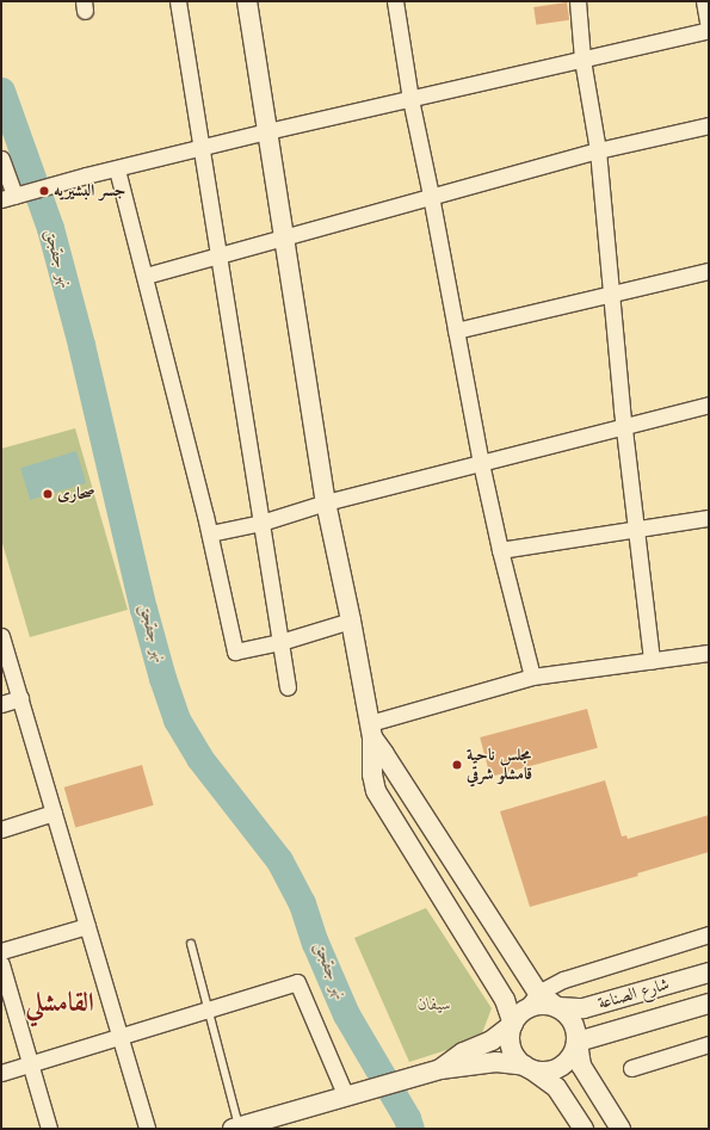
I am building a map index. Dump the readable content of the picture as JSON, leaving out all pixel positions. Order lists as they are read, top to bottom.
{
  "streets": {
    "street": ["شارع الصناعة"]
  },
  "districts": ["القامشلي"],
  "water": ["نهر جقجق"],
  "parks": ["سيفان"],
  "places": ["جسر البشيريه", "صحارى", "مجلس ناحية قامشلو شرقي"]
}
